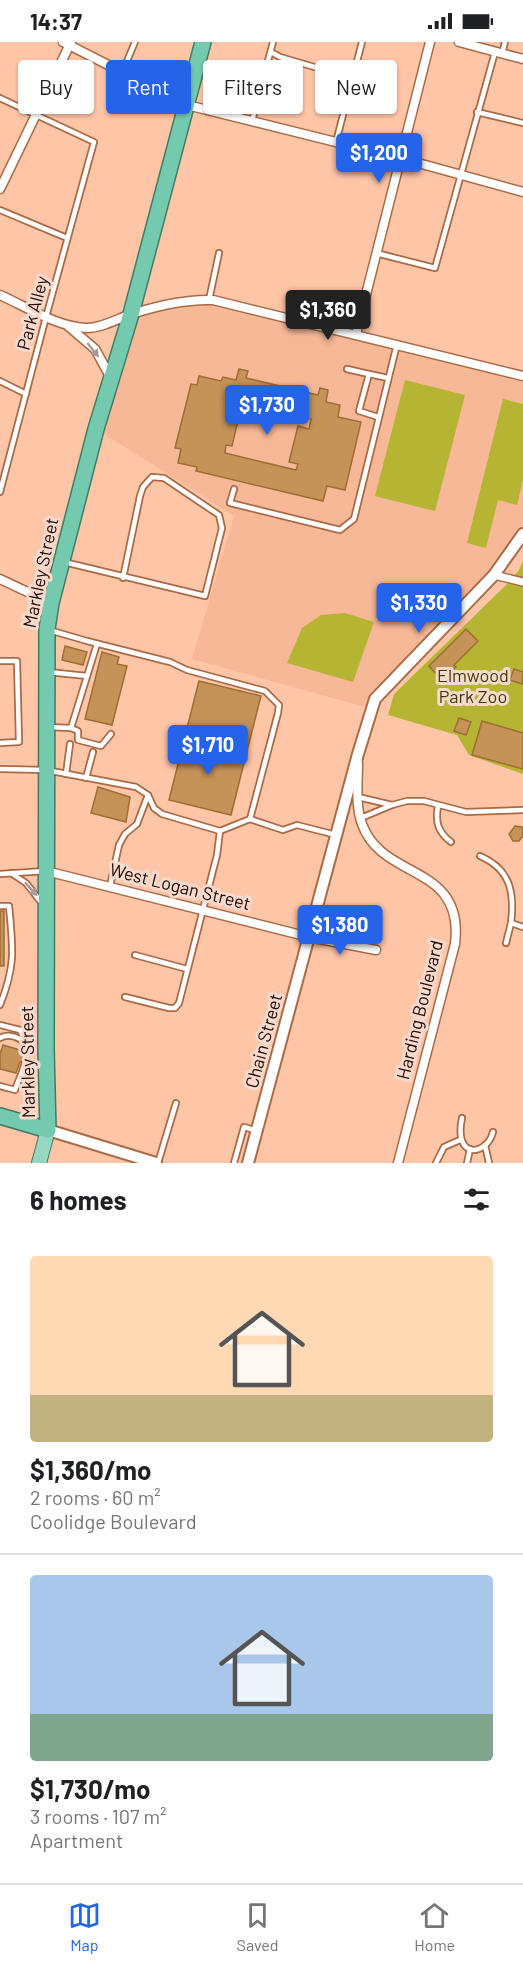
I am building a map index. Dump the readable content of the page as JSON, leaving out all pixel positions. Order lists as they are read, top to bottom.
{
  "streets": {
    "highway": ["Markley Street"],
    "street": ["West Logan Street", "Harding Boulevard", "Chain Street"],
    "lane": ["Park Alley"]
  },
  "crossings": [
    ["Markley Street", "West Logan Street"],
    ["West Logan Street", "Chain Street"],
    ["Harding Boulevard", "Chain Street"]
  ],
  "parks": ["Elmwood Park Zoo"],
  "page": {
    "status": "14:37",
    "chip": [
      "Buy",
      "Rent",
      "Filters",
      "New"
    ],
    "price": [
      "$1,200",
      "$1,360",
      "$1,730",
      "$1,330",
      "$1,710",
      "$1,380"
    ],
    "heading": "6 homes",
    "list": [
      {
        "name": "$1,360/mo",
        "note": "2 rooms · 60 m² · Coolidge Boulevard"
      },
      {
        "name": "$1,730/mo",
        "note": "3 rooms · 107 m² · Apartment"
      }
    ],
    "tabs": ["Map", "Saved", "Home"]
  }
}
